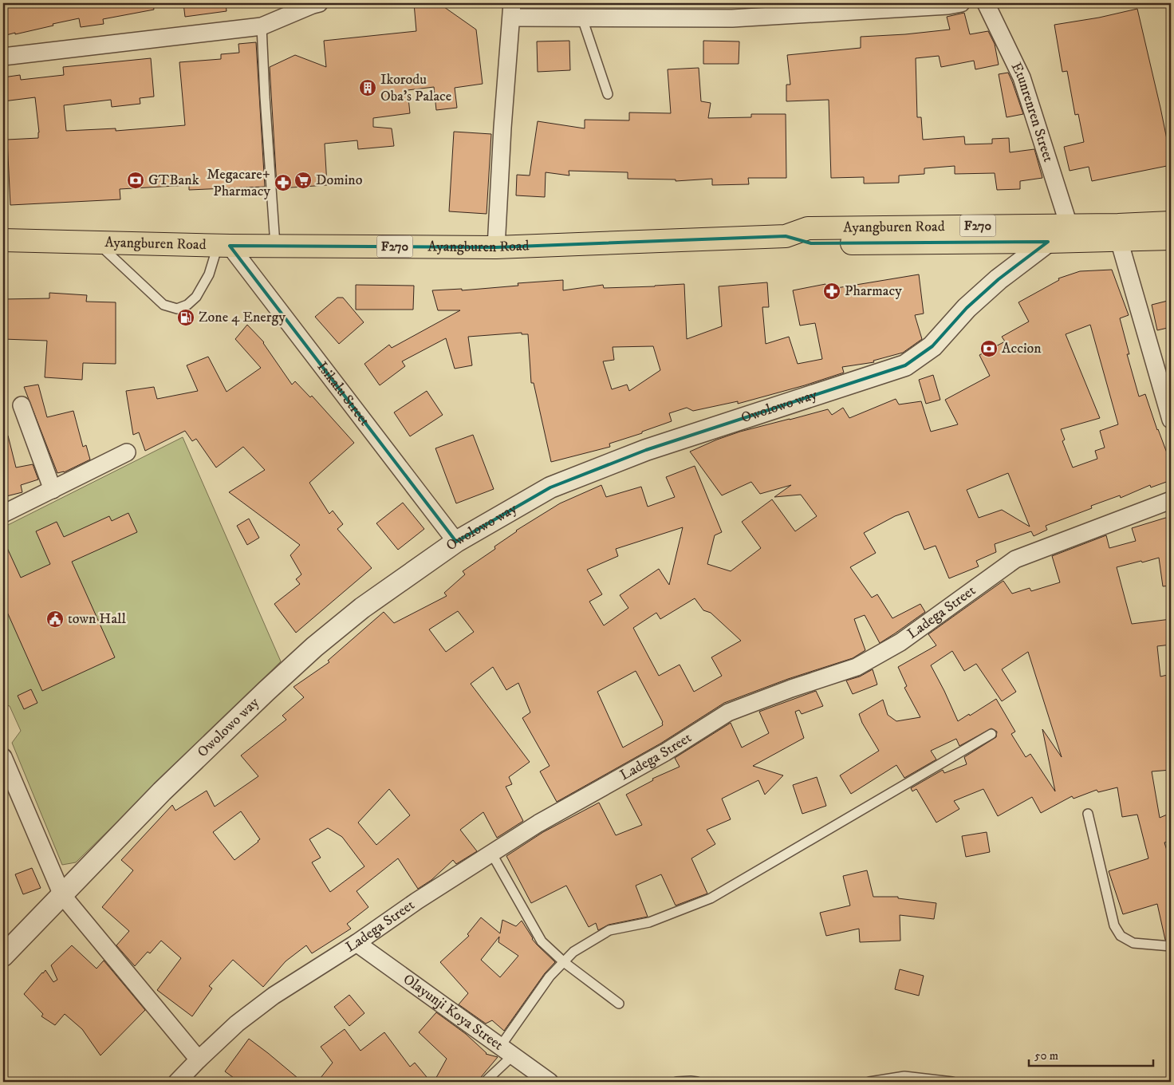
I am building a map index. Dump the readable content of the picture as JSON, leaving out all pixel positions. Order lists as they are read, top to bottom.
{
  "streets": {
    "main road": ["F270", "Ayangburen Road"],
    "street": [
      "Etunrenren Street",
      "Isikalu Street",
      "Owolowo way",
      "Ladega Street",
      "Olayunji Koya Street"
    ]
  },
  "crossings": [
    ["Etunrenren Street", "Ayangburen Road"],
    ["Ayangburen Road", "Isikalu Street"],
    ["Ayangburen Road", "Owolowo way"],
    ["Isikalu Street", "Owolowo way"],
    ["Ladega Street", "Olayunji Koya Street"]
  ],
  "places": {
    "building": ["Ikorodu Oba's Palace"],
    "bank": ["GTBank", "Accion"],
    "supermarket": ["Domino"],
    "pharmacy": ["Megacare+ Pharmacy", "Pharmacy"],
    "fuel station": ["Zone 4 Energy"],
    "public building": ["town Hall"]
  },
  "scale_bar": "50 m"
}
